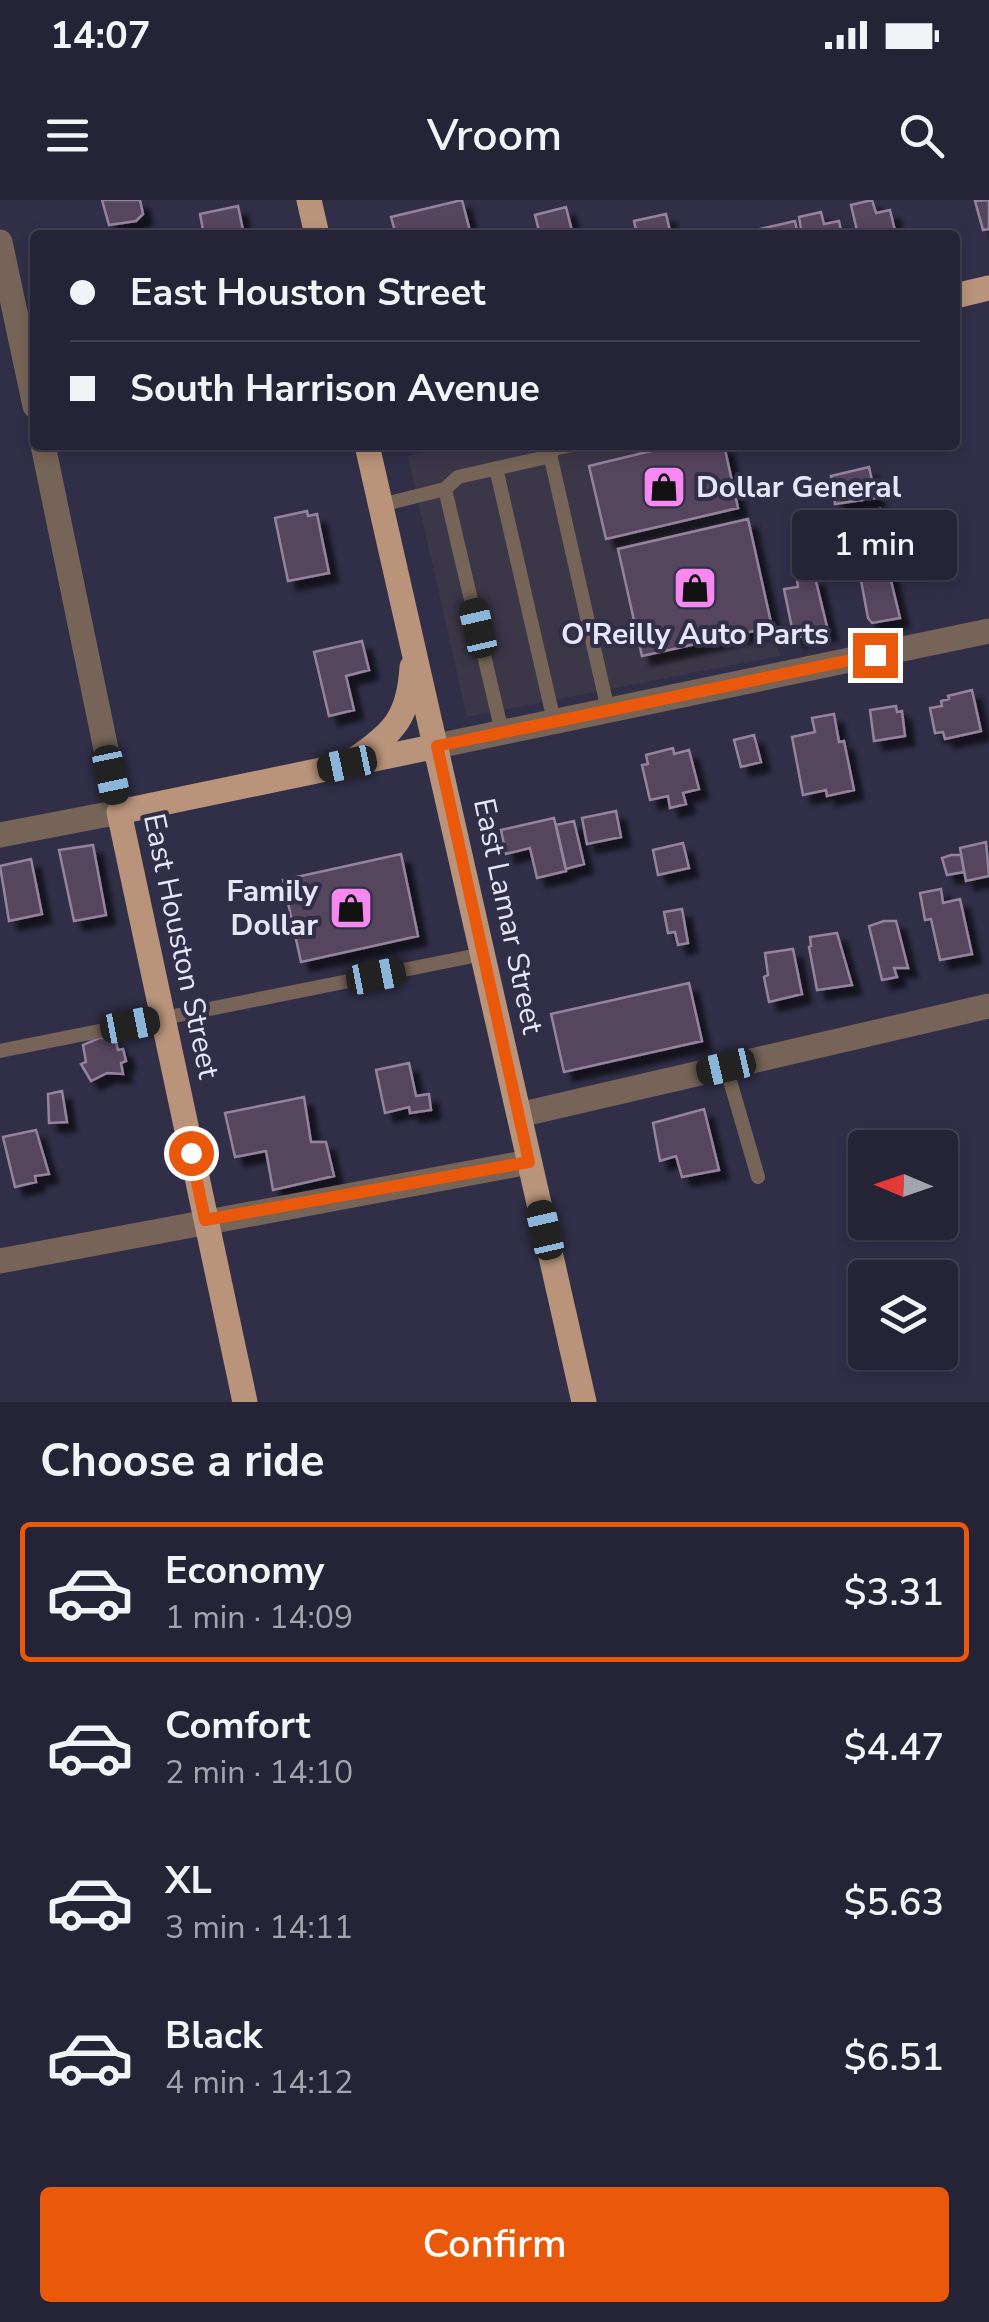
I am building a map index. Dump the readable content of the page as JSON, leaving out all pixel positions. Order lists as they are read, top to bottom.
{
  "streets": {
    "main road": ["East Lamar Street", "East Houston Street"]
  },
  "places": {
    "shop": ["Dollar General", "O'Reilly Auto Parts", "Family Dollar"]
  },
  "north": "left",
  "page": {
    "status": "14:07",
    "header": "Vroom",
    "banner": ["East Houston Street", "South Harrison Avenue"],
    "bubble": "1 min",
    "heading": "Choose a ride",
    "list": [
      {
        "name": "Economy",
        "note": "1 min · 14:09",
        "value": "$3.31"
      },
      {
        "name": "Comfort",
        "note": "2 min · 14:10",
        "value": "$4.47"
      },
      {
        "name": "XL",
        "note": "3 min · 14:11",
        "value": "$5.63"
      },
      {
        "name": "Black",
        "note": "4 min · 14:12",
        "value": "$6.51"
      }
    ],
    "buttons": "Confirm"
  }
}
